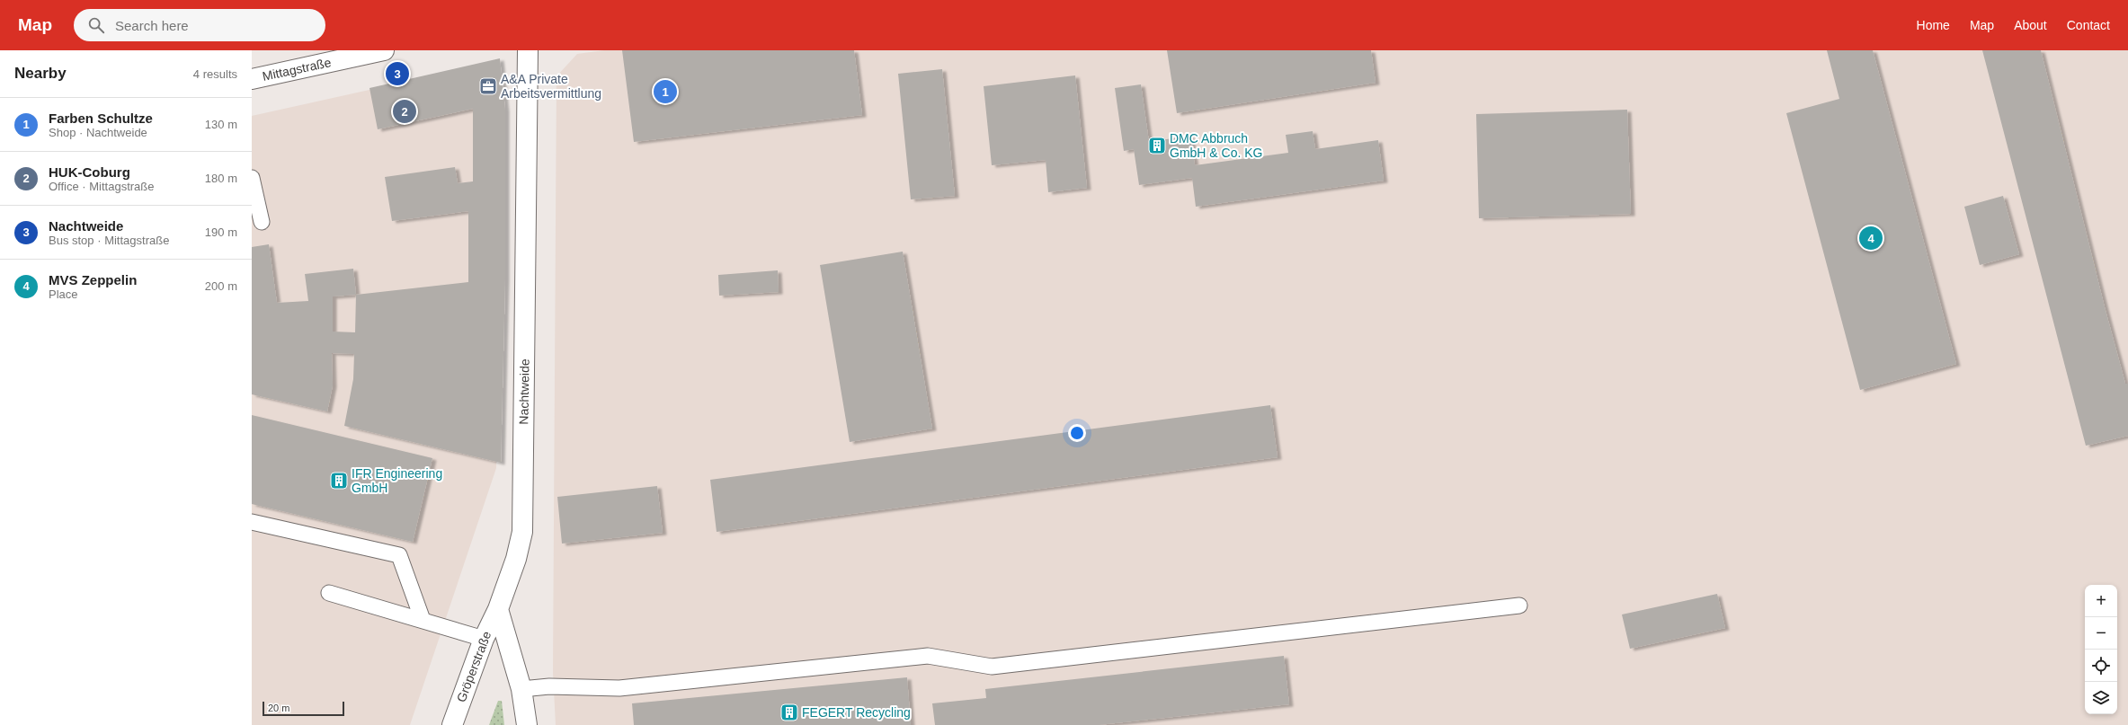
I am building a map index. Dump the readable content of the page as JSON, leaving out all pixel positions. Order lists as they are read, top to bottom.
{
  "streets": {
    "street": ["Mittagstraße", "Nachtweide", "Gröperstraße"]
  },
  "crossings": [
    ["Nachtweide", "Gröperstraße"]
  ],
  "places": {
    "office": ["A&A Private Arbeitsvermittlung"],
    "building": ["DMC Abbruch GmbH & Co. KG", "IFR Engineering GmbH", "FEGERT Recycling"]
  },
  "scale_bar": "20 m",
  "page": {
    "header": "Map",
    "search": "Search here",
    "nav": [
      "Home",
      "Map",
      "About",
      "Contact"
    ],
    "heading": ["Nearby", "4 results"],
    "pins": [
      "3",
      "1",
      "2",
      "4"
    ],
    "list": [
      {
        "mark": "1",
        "name": "Farben Schultze",
        "note": "Shop · Nachtweide",
        "value": "130 m"
      },
      {
        "mark": "2",
        "name": "HUK-Coburg",
        "note": "Office · Mittagstraße",
        "value": "180 m"
      },
      {
        "mark": "3",
        "name": "Nachtweide",
        "note": "Bus stop · Mittagstraße",
        "value": "190 m"
      },
      {
        "mark": "4",
        "name": "MVS Zeppelin",
        "note": "Place",
        "value": "200 m"
      }
    ],
    "map_buttons": ["+", "−"],
    "scale": "20 m"
  }
}
